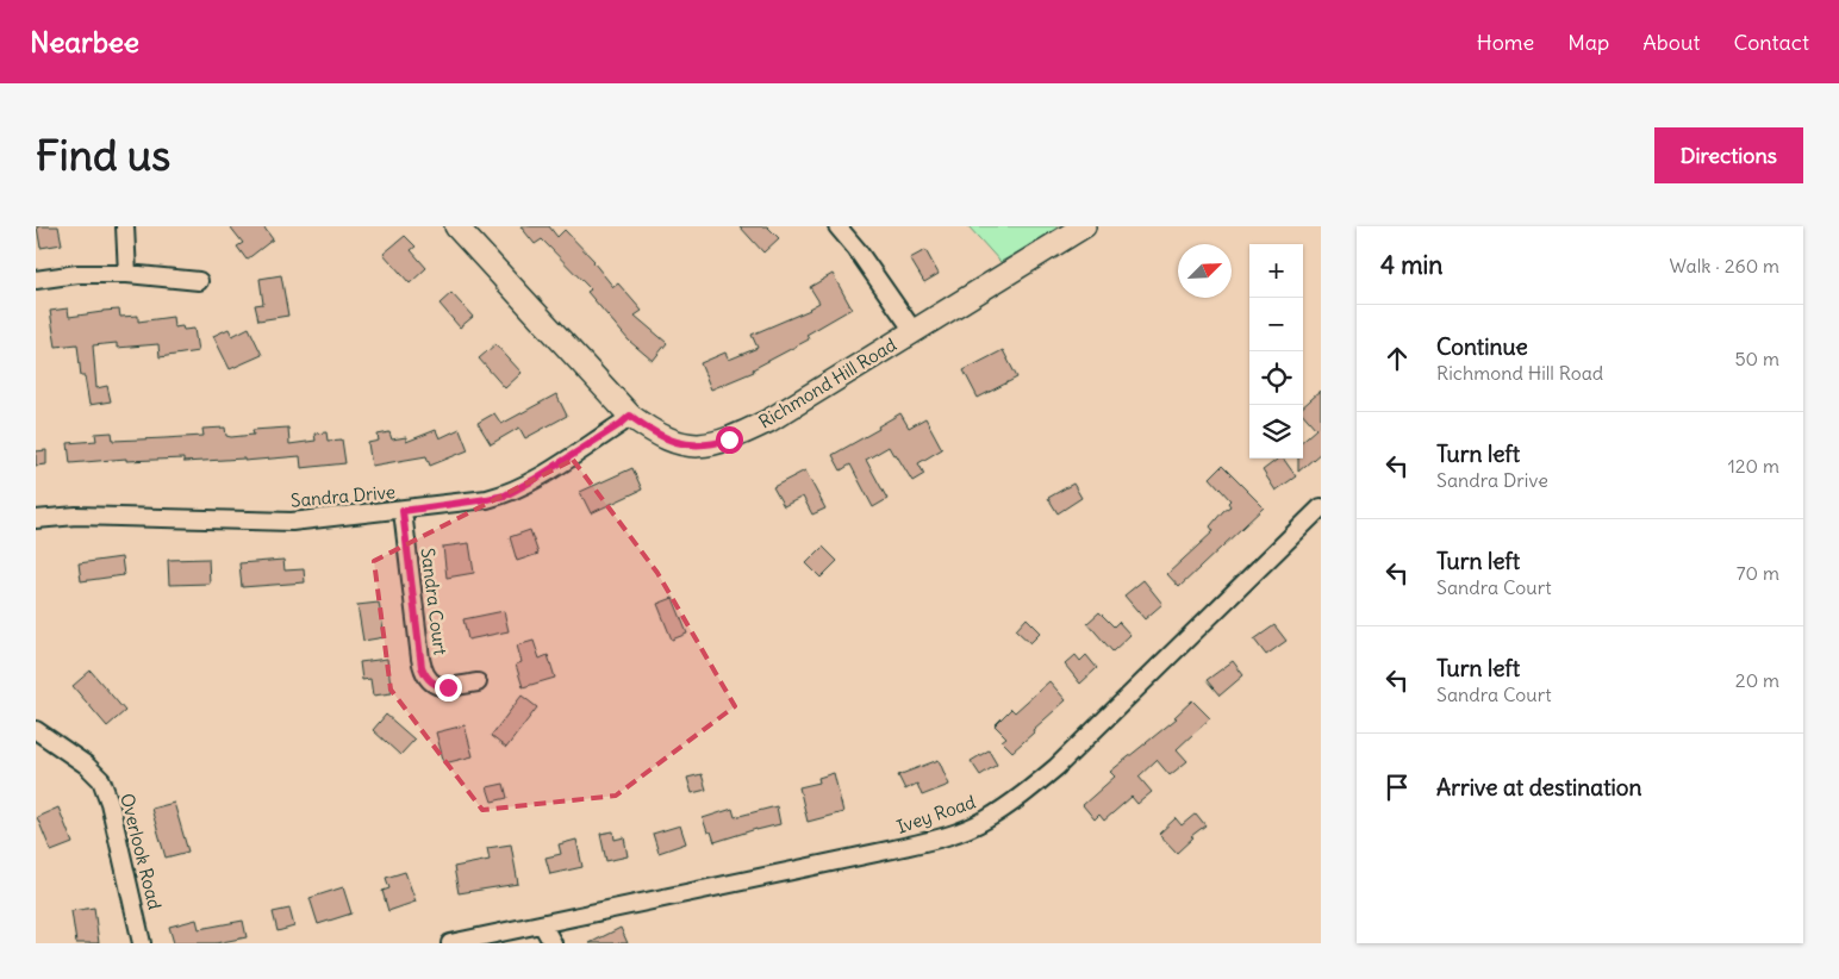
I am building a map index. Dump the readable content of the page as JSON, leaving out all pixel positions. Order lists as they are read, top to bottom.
{
  "streets": {
    "street": [
      "Richmond Hill Road",
      "Sandra Drive",
      "Sandra Court",
      "Ivey Road",
      "Overlook Road"
    ]
  },
  "crossings": [
    ["Richmond Hill Road", "Sandra Drive"],
    ["Sandra Drive", "Sandra Court"]
  ],
  "north": "top right",
  "page": {
    "header": "Nearbee",
    "nav": [
      "Home",
      "Map",
      "About",
      "Contact"
    ],
    "buttons": "Directions",
    "title": "Find us",
    "heading": ["4 min", "Walk · 260 m"],
    "map_buttons": ["+", "−"],
    "list": [
      ["Continue", "Richmond Hill Road", "50 m"],
      ["Turn left", "Sandra Drive", "120 m"],
      ["Turn left", "Sandra Court", "70 m"],
      ["Turn left", "Sandra Court", "20 m"],
      "Arrive at destination"
    ]
  }
}
